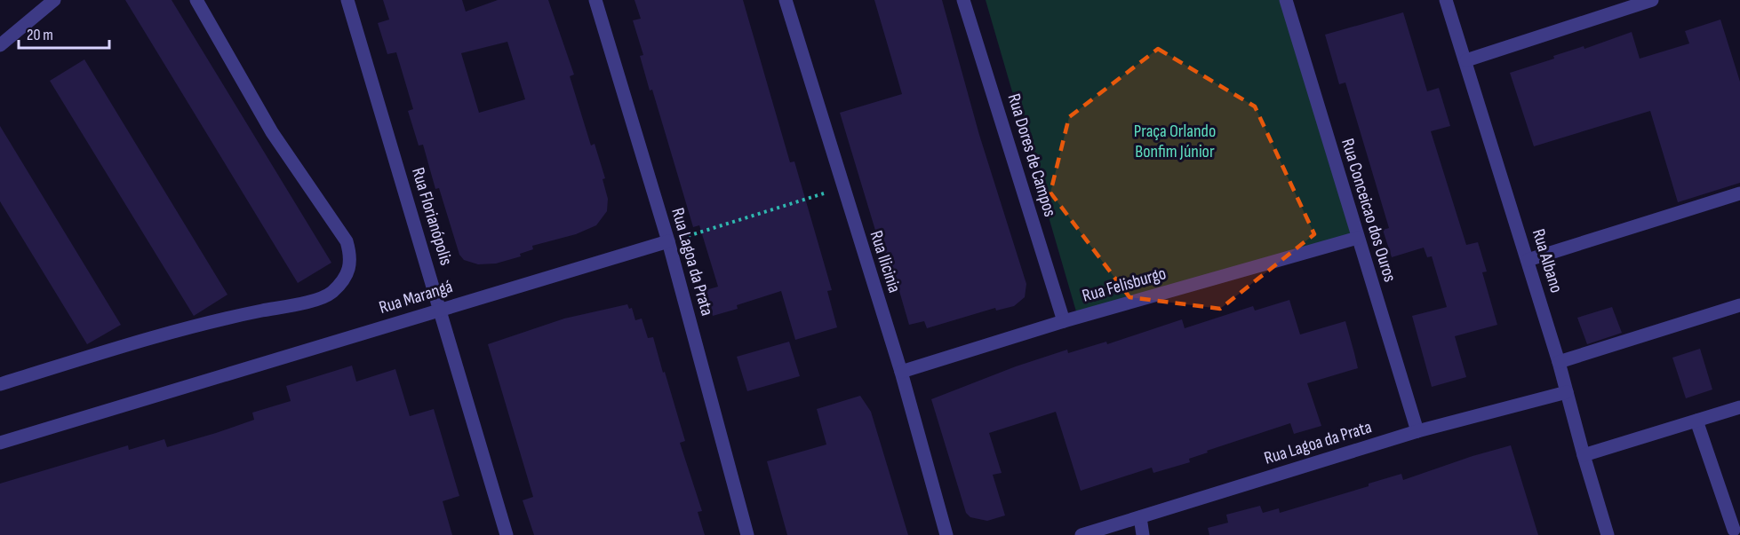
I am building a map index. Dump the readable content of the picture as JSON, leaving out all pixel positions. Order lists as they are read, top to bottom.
{
  "streets": {
    "street": [
      "Rua Dores de Campos",
      "Rua Conceicao dos Ouros",
      "Rua Florianópolis",
      "Rua Albano",
      "Rua Lagoa da Prata",
      "Rua Ilicinia",
      "Rua Felisburgo",
      "Rua Marangá"
    ]
  },
  "crossings": [
    ["Rua Dores de Campos", "Rua Felisburgo"],
    ["Rua Conceicao dos Ouros", "Rua Lagoa da Prata"],
    ["Rua Conceicao dos Ouros", "Rua Felisburgo"],
    ["Rua Florianópolis", "Rua Marangá"],
    ["Rua Albano", "Rua Lagoa da Prata"],
    ["Rua Lagoa da Prata", "Rua Marangá"],
    ["Rua Ilicinia", "Rua Felisburgo"]
  ],
  "parks": ["Praça Orlando Bonfim Júnior"],
  "scale_bar": "20 m"
}
